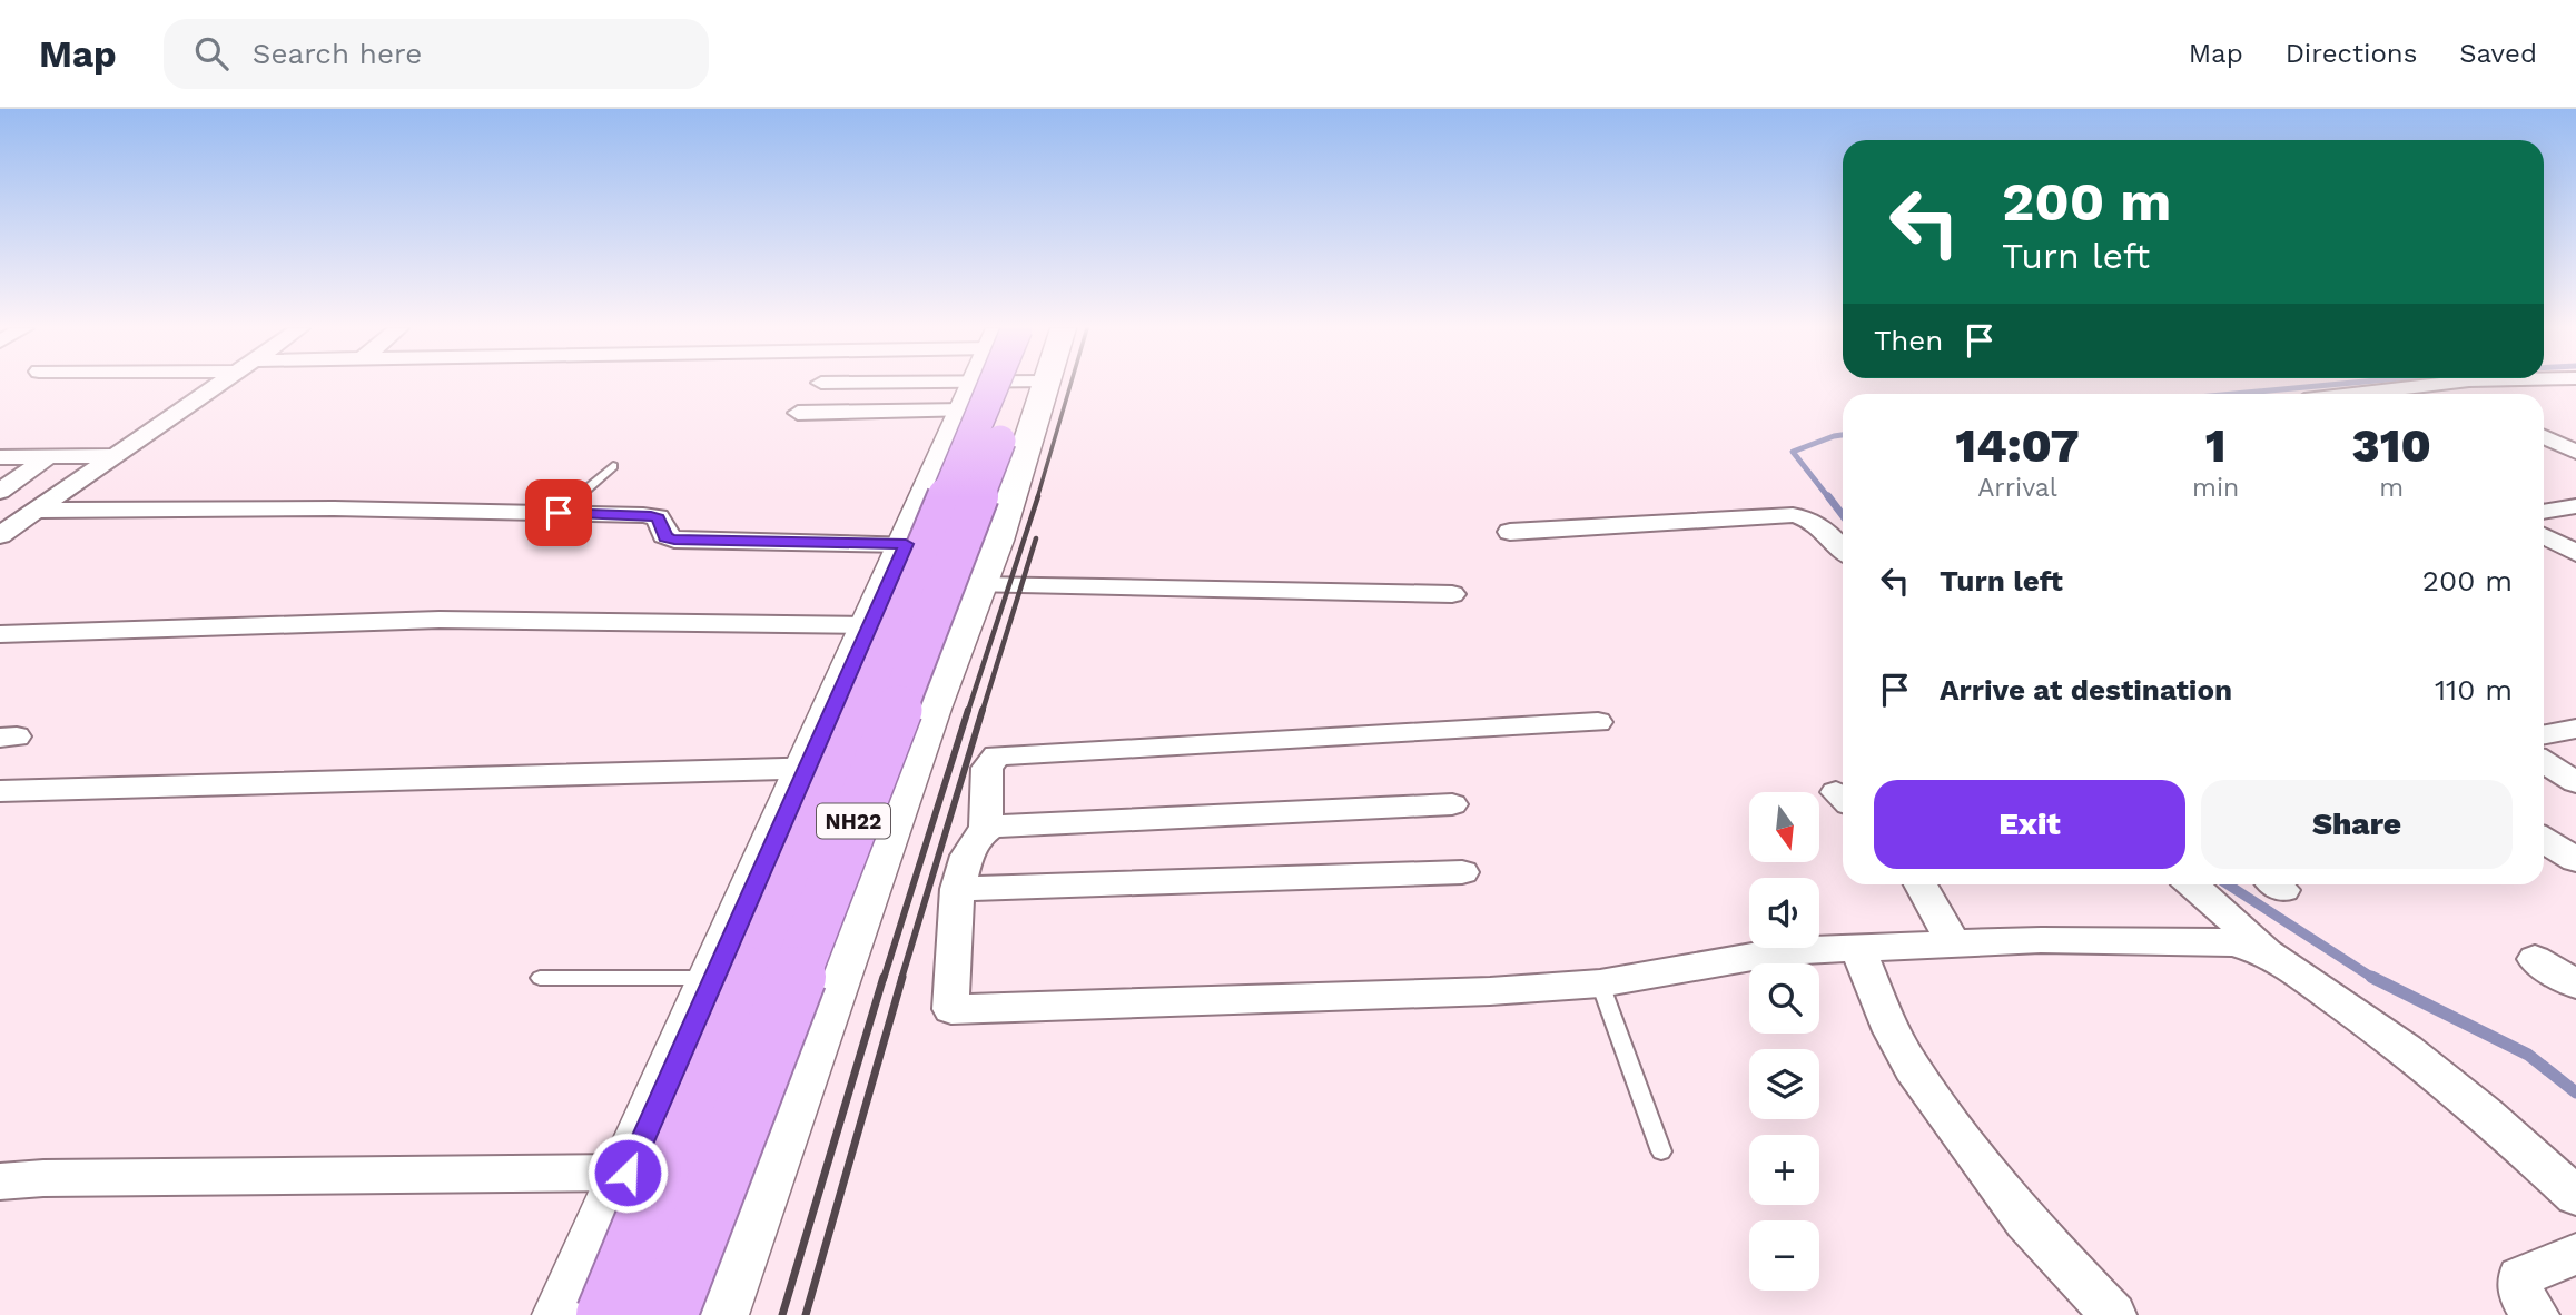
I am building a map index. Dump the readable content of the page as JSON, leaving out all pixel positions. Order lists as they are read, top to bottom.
{
  "streets": {
    "highway": ["NH22"]
  },
  "north": "bottom",
  "page": {
    "header": "Map",
    "search": "Search here",
    "nav": ["Map", "Directions", "Saved"],
    "turn": ["200 m", "Turn left"],
    "then": "Then",
    "eta": [
      "14:07",
      "Arrival",
      "1",
      "min",
      "310",
      "m"
    ],
    "list": [
      {
        "name": "Turn left",
        "value": "200 m"
      },
      {
        "name": "Arrive at destination",
        "value": "110 m"
      }
    ],
    "buttons": ["Exit", "Share"],
    "map_buttons": ["+", "−"]
  }
}
